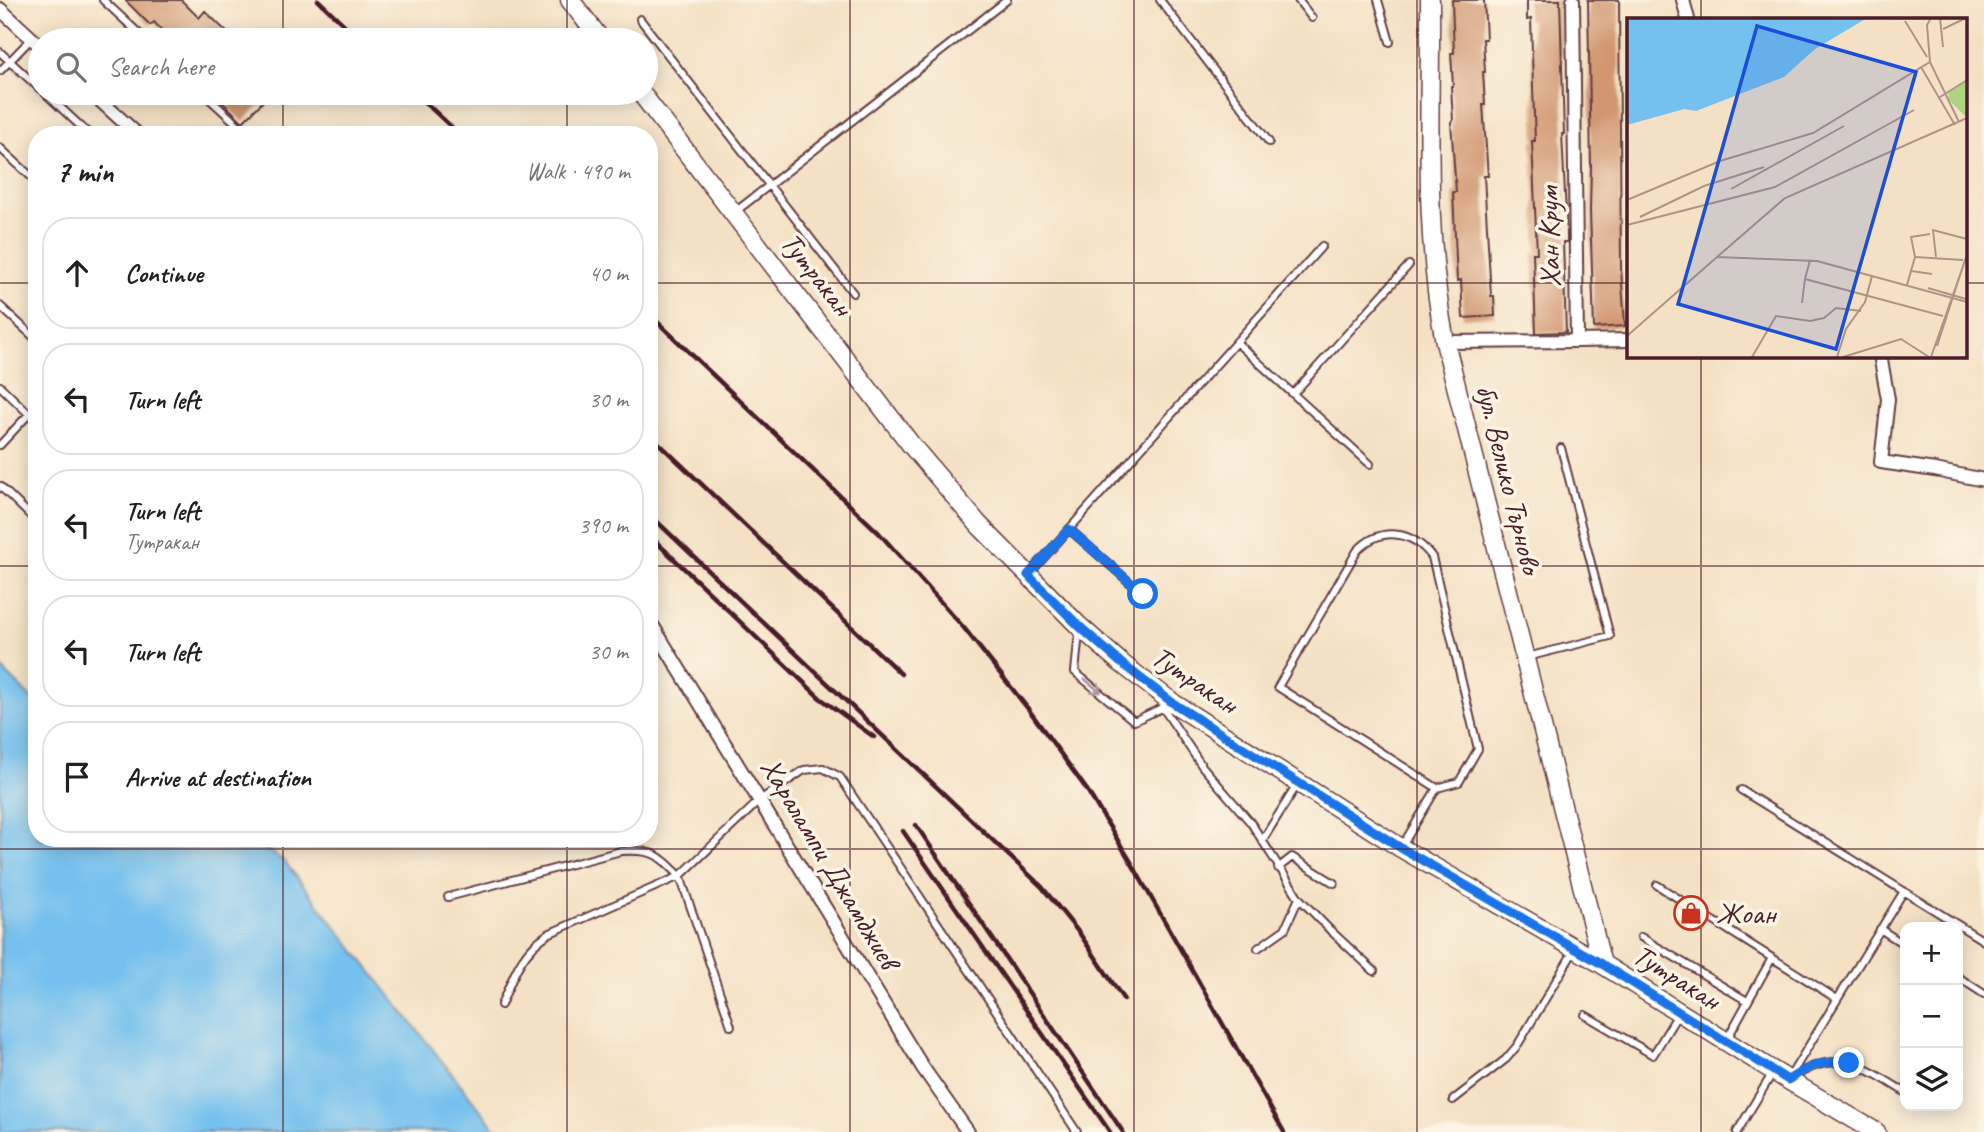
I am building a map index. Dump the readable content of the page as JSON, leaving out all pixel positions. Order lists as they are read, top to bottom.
{
  "streets": {
    "street": [
      "Хан Крум",
      "Тутракан",
      "бул. Велико Търново",
      "Харалампи Джамджиев"
    ]
  },
  "crossings": [
    ["Тутракан", "бул. Велико Търново"]
  ],
  "places": {
    "shop": ["Жоан"]
  },
  "page": {
    "search": "Search here",
    "heading": ["7 min", "Walk · 490 m"],
    "list": [
      ["Continue", "40 m"],
      ["Turn left", "30 m"],
      ["Turn left", "Тутракан", "390 m"],
      ["Turn left", "30 m"],
      "Arrive at destination"
    ],
    "map_buttons": ["+", "−"]
  }
}
